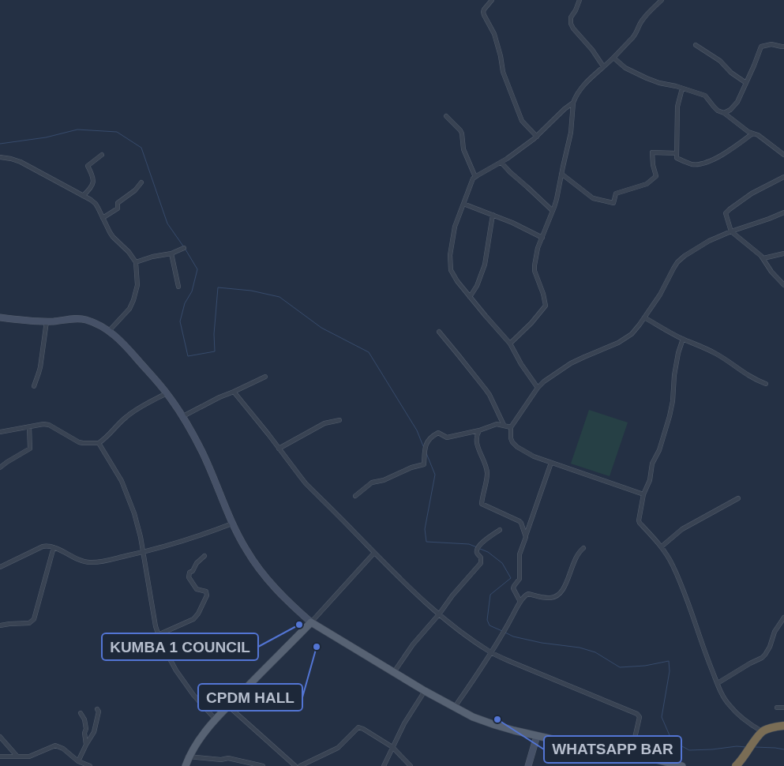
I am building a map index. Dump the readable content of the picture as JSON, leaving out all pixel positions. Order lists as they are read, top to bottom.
{
  "places": ["KUMBA 1 COUNCIL", "CPDM HALL", "WHATSAPP BAR"]
}
